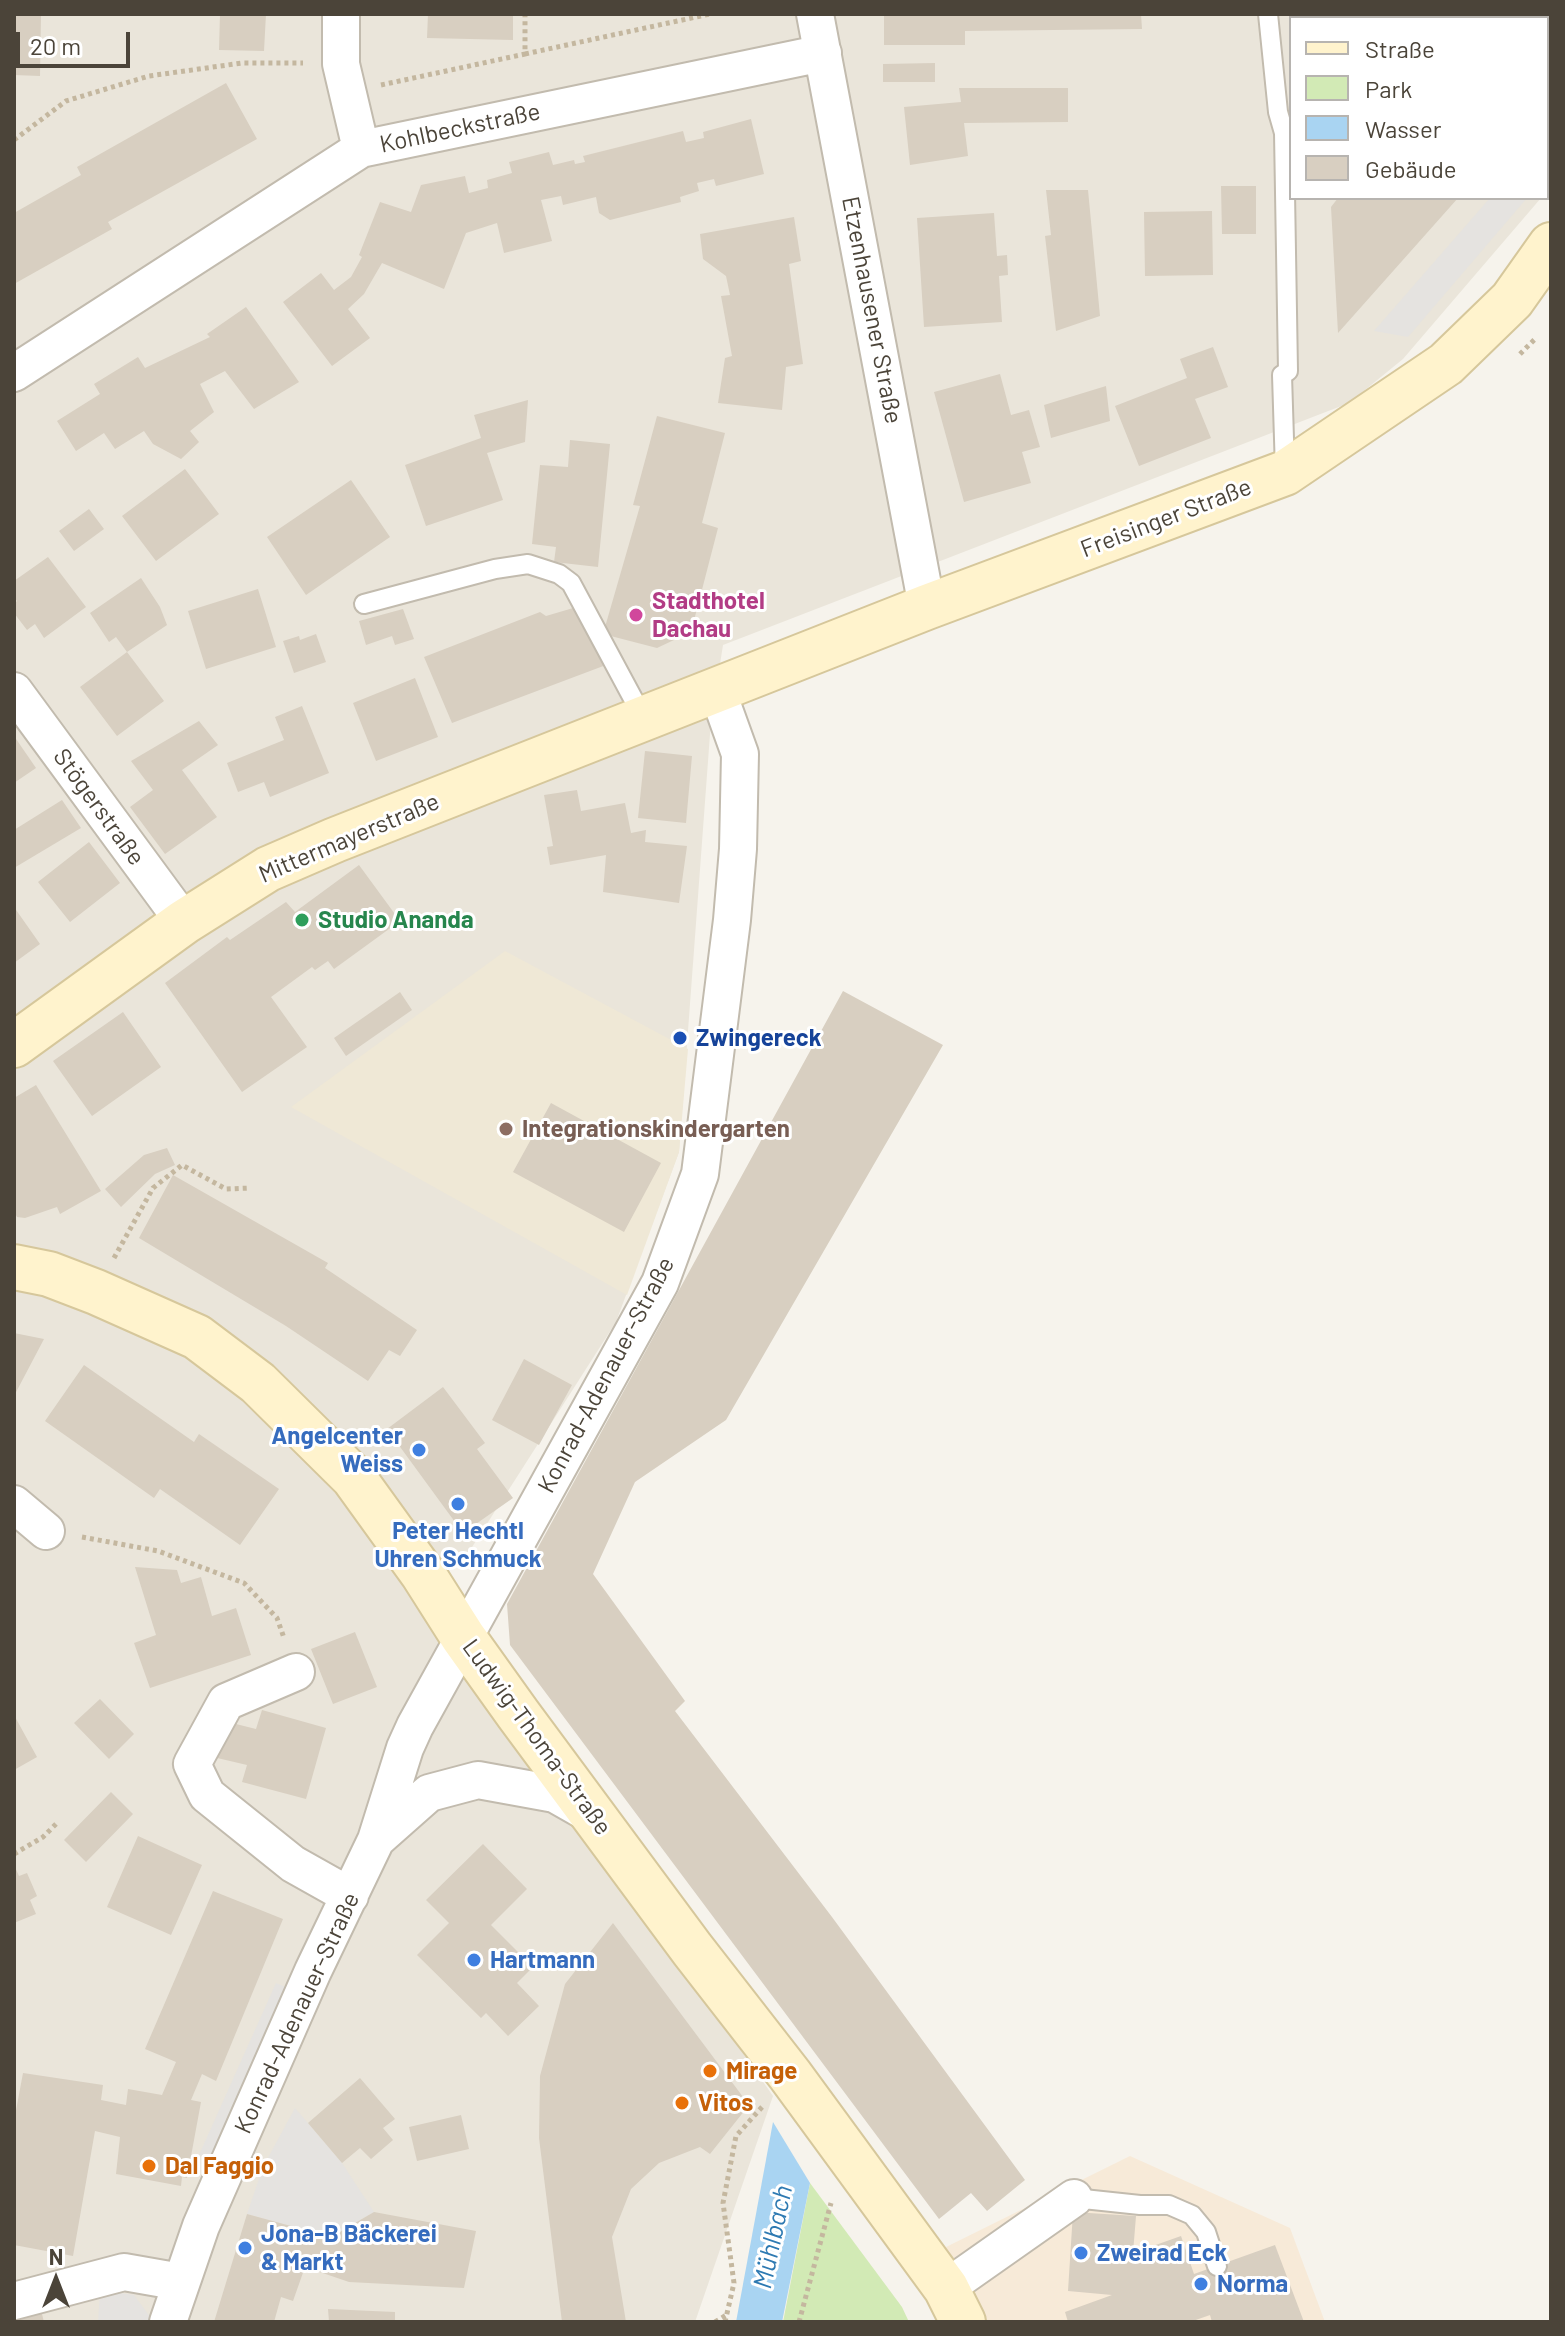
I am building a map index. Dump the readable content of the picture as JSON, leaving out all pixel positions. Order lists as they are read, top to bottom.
{
  "streets": {
    "main road": ["Freisinger Straße", "Mittermayerstraße", "Ludwig-Thoma-Straße"],
    "street": [
      "Kohlbeckstraße",
      "Etzenhausener Straße",
      "Stögerstraße",
      "Konrad-Adenauer-Straße"
    ]
  },
  "crossings": [
    ["Kohlbeckstraße", "Etzenhausener Straße"],
    ["Etzenhausener Straße", "Freisinger Straße"],
    ["Freisinger Straße", "Mittermayerstraße"],
    ["Freisinger Straße", "Konrad-Adenauer-Straße"],
    ["Stögerstraße", "Mittermayerstraße"],
    ["Mittermayerstraße", "Konrad-Adenauer-Straße"],
    ["Konrad-Adenauer-Straße", "Ludwig-Thoma-Straße"]
  ],
  "water": ["Mühlbach"],
  "places": [
    "Stadthotel Dachau",
    "Studio Ananda",
    "Zwingereck",
    "Integrationskindergarten",
    "Angelcenter Weiss",
    "Peter Hechtl Uhren Schmuck",
    "Hartmann",
    "Mirage",
    "Vitos",
    "Dal Faggio",
    "Jona-B Bäckerei & Markt",
    "Zweirad Eck",
    "Norma"
  ],
  "legend": [
    "Straße",
    "Park",
    "Wasser",
    "Gebäude"
  ],
  "scale_bar": "20 m",
  "north": "top"
}
